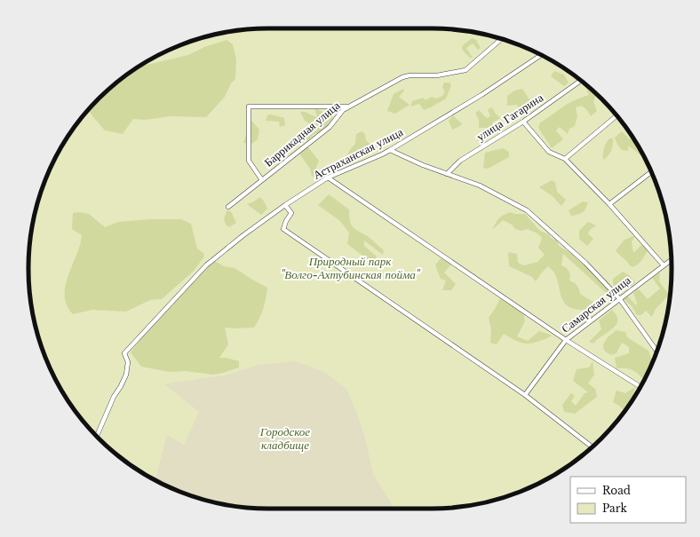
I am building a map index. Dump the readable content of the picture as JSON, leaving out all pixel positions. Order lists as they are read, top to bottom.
{
  "streets": {
    "street": [
      "улица Гагарина",
      "Баррикадная улица",
      "Астраханская улица",
      "Самарская улица"
    ]
  },
  "parks": ["Природный парк \"Волго-Ахтубинская пойма\"", "Городское кладбище"],
  "legend": ["Road", "Park"]
}
